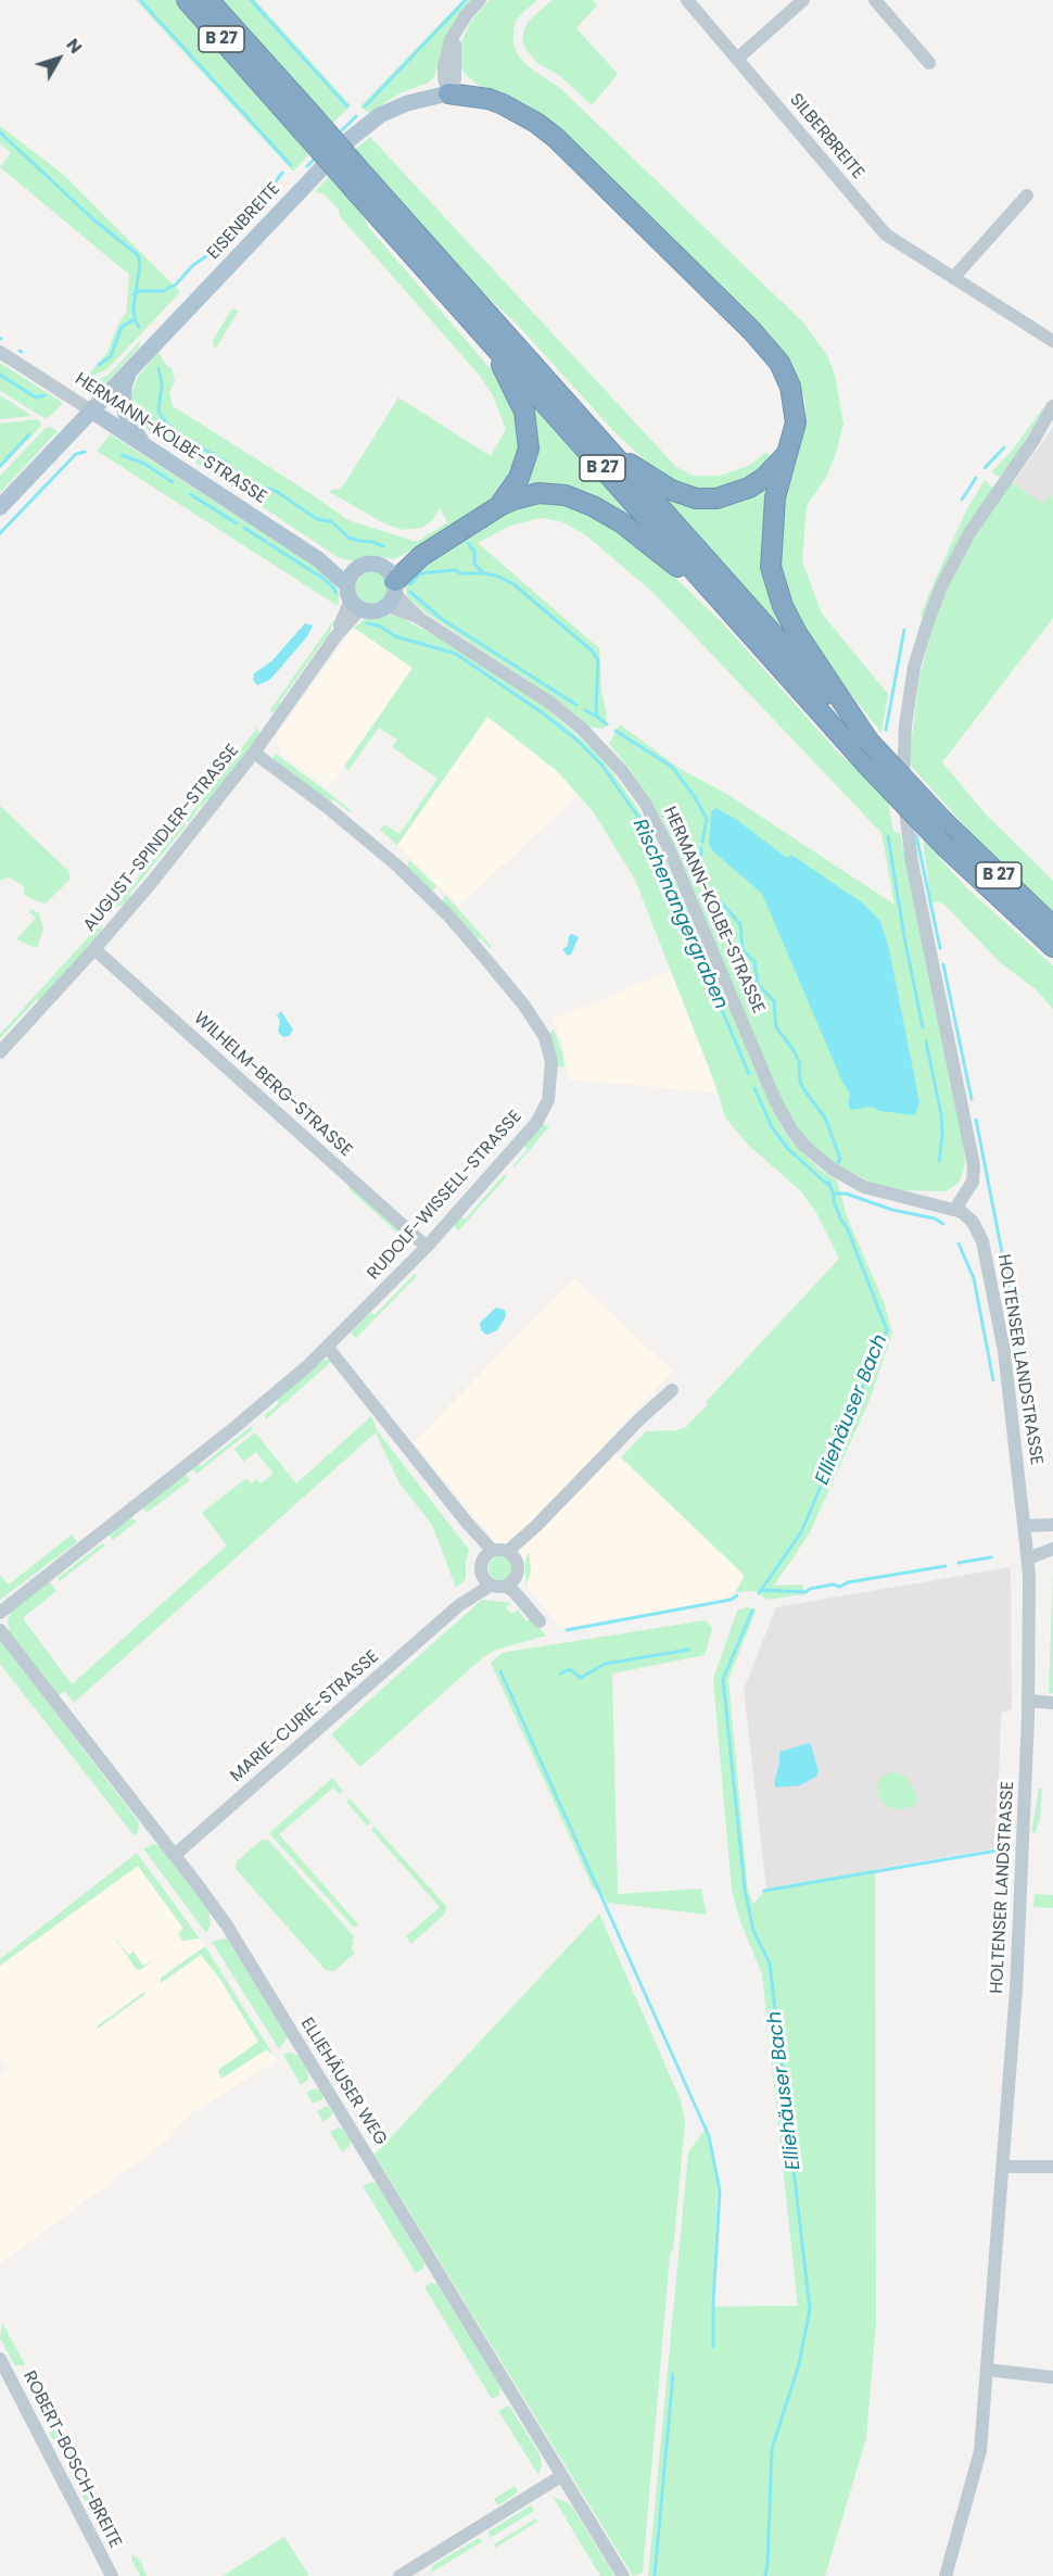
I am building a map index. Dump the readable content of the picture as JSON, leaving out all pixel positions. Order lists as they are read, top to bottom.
{
  "streets": {
    "highway": ["B 27"],
    "main road": ["EISENBREITE", "HERMANN-KOLBE-STRASSE"],
    "street": [
      "SILBERBREITE",
      "AUGUST-SPINDLER-STRASSE",
      "WILHELM-BERG-STRASSE",
      "RUDOLF-WISSELL-STRASSE",
      "HOLTENSER LANDSTRASSE",
      "MARIE-CURIE-STRASSE",
      "ELLIEHÄUSER WEG",
      "ROBERT-BOSCH-BREITE"
    ]
  },
  "crossings": [
    ["EISENBREITE", "HERMANN-KOLBE-STRASSE"],
    ["HERMANN-KOLBE-STRASSE", "AUGUST-SPINDLER-STRASSE"],
    ["HERMANN-KOLBE-STRASSE", "HOLTENSER LANDSTRASSE"],
    ["AUGUST-SPINDLER-STRASSE", "WILHELM-BERG-STRASSE"],
    ["AUGUST-SPINDLER-STRASSE", "RUDOLF-WISSELL-STRASSE"],
    ["WILHELM-BERG-STRASSE", "RUDOLF-WISSELL-STRASSE"],
    ["MARIE-CURIE-STRASSE", "ELLIEHÄUSER WEG"]
  ],
  "water": ["Rischenangergraben", "Elliehäuser Bach"],
  "north": "top right"
}
